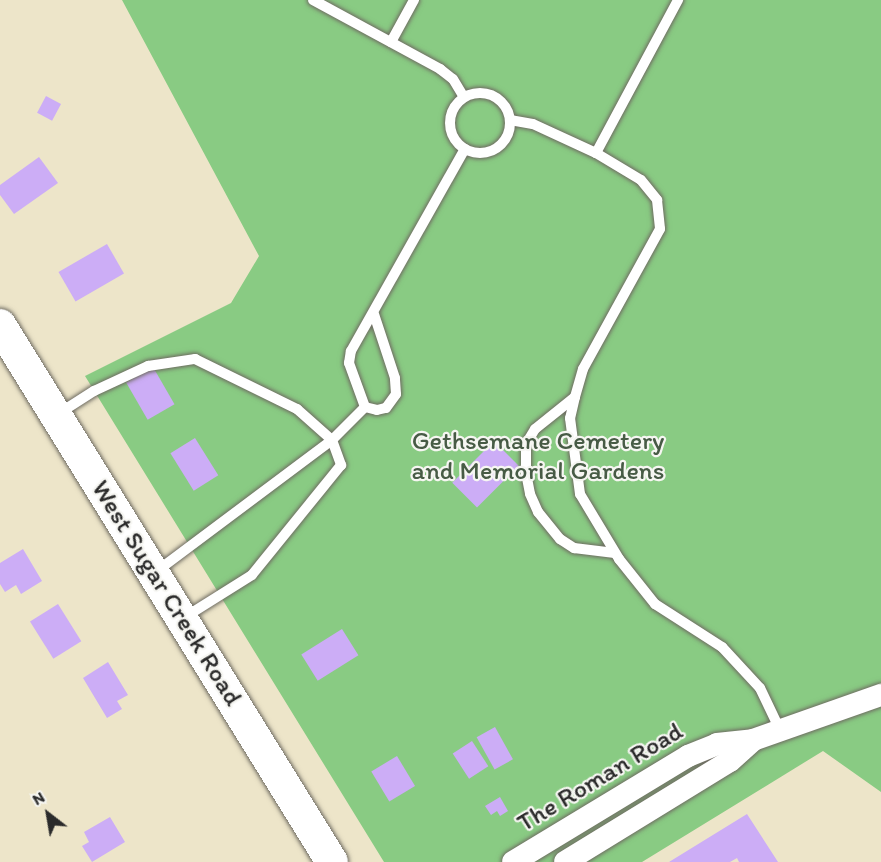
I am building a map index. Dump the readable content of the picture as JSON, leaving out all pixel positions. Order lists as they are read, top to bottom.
{
  "streets": {
    "main road": ["West Sugar Creek Road"],
    "street": ["The Roman Road"]
  },
  "parks": ["Gethsemane Cemetery and Memorial Gardens"],
  "north": "top left"
}
